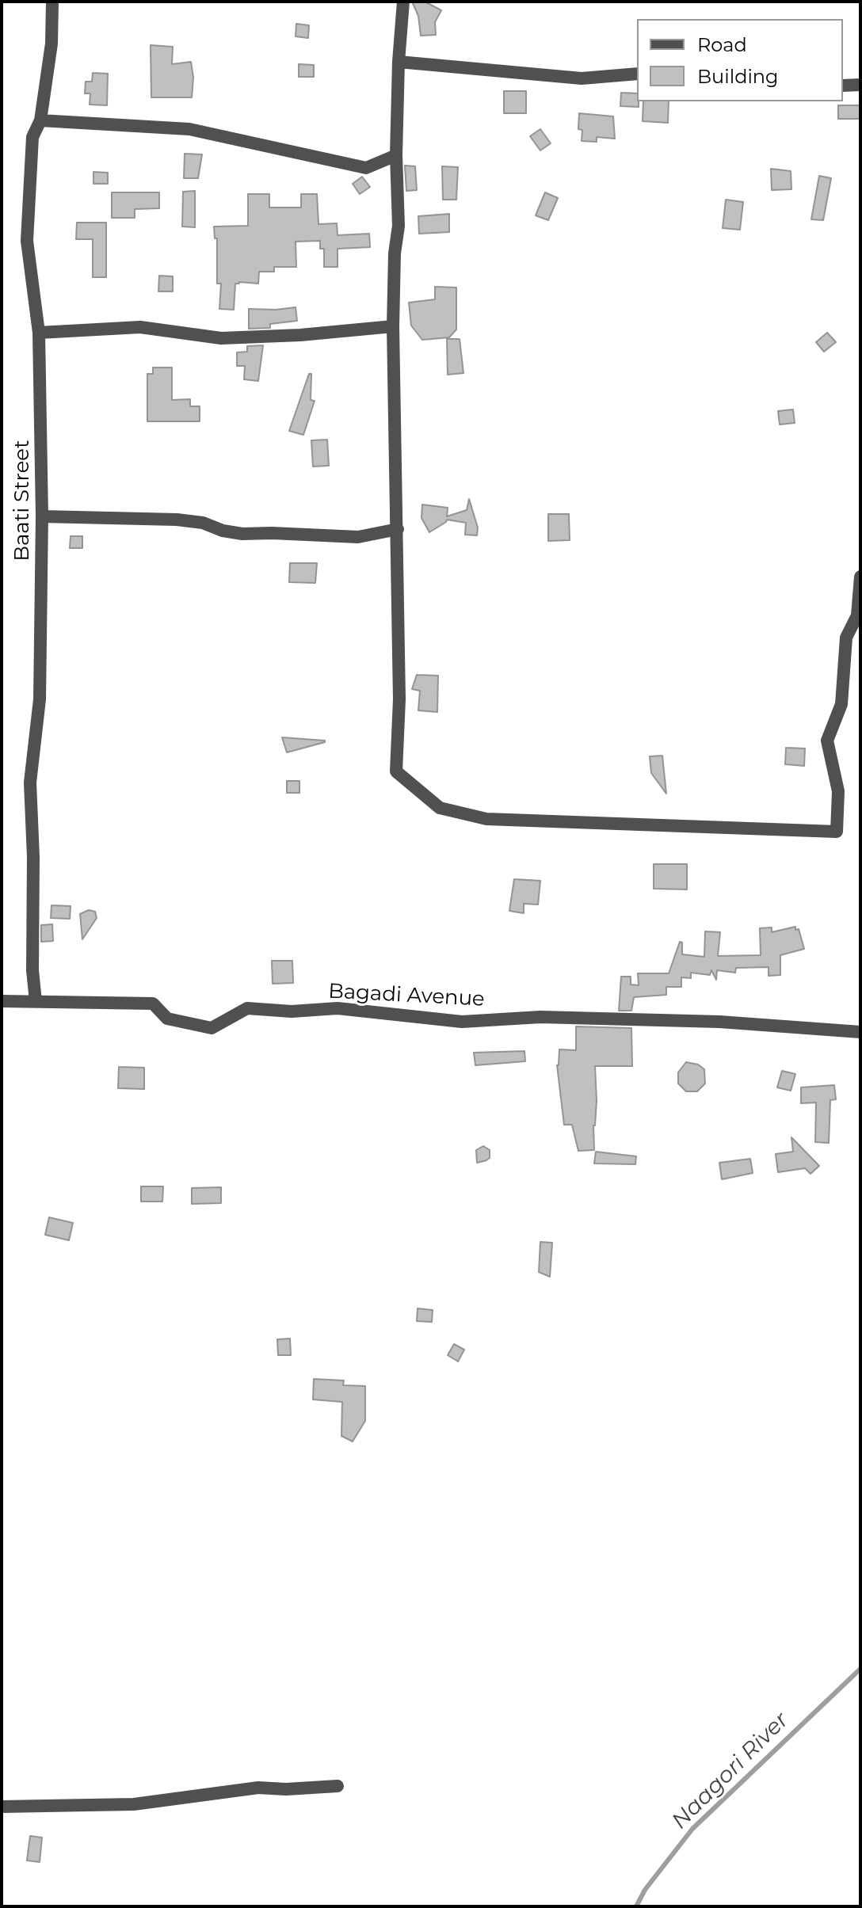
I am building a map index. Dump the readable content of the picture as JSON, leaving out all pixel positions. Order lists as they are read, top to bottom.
{
  "streets": {
    "street": ["Baati Street", "Bagadi Avenue"]
  },
  "crossings": [
    ["Baati Street", "Bagadi Avenue"]
  ],
  "water": ["Naagori River"],
  "legend": ["Road", "Building"]
}
